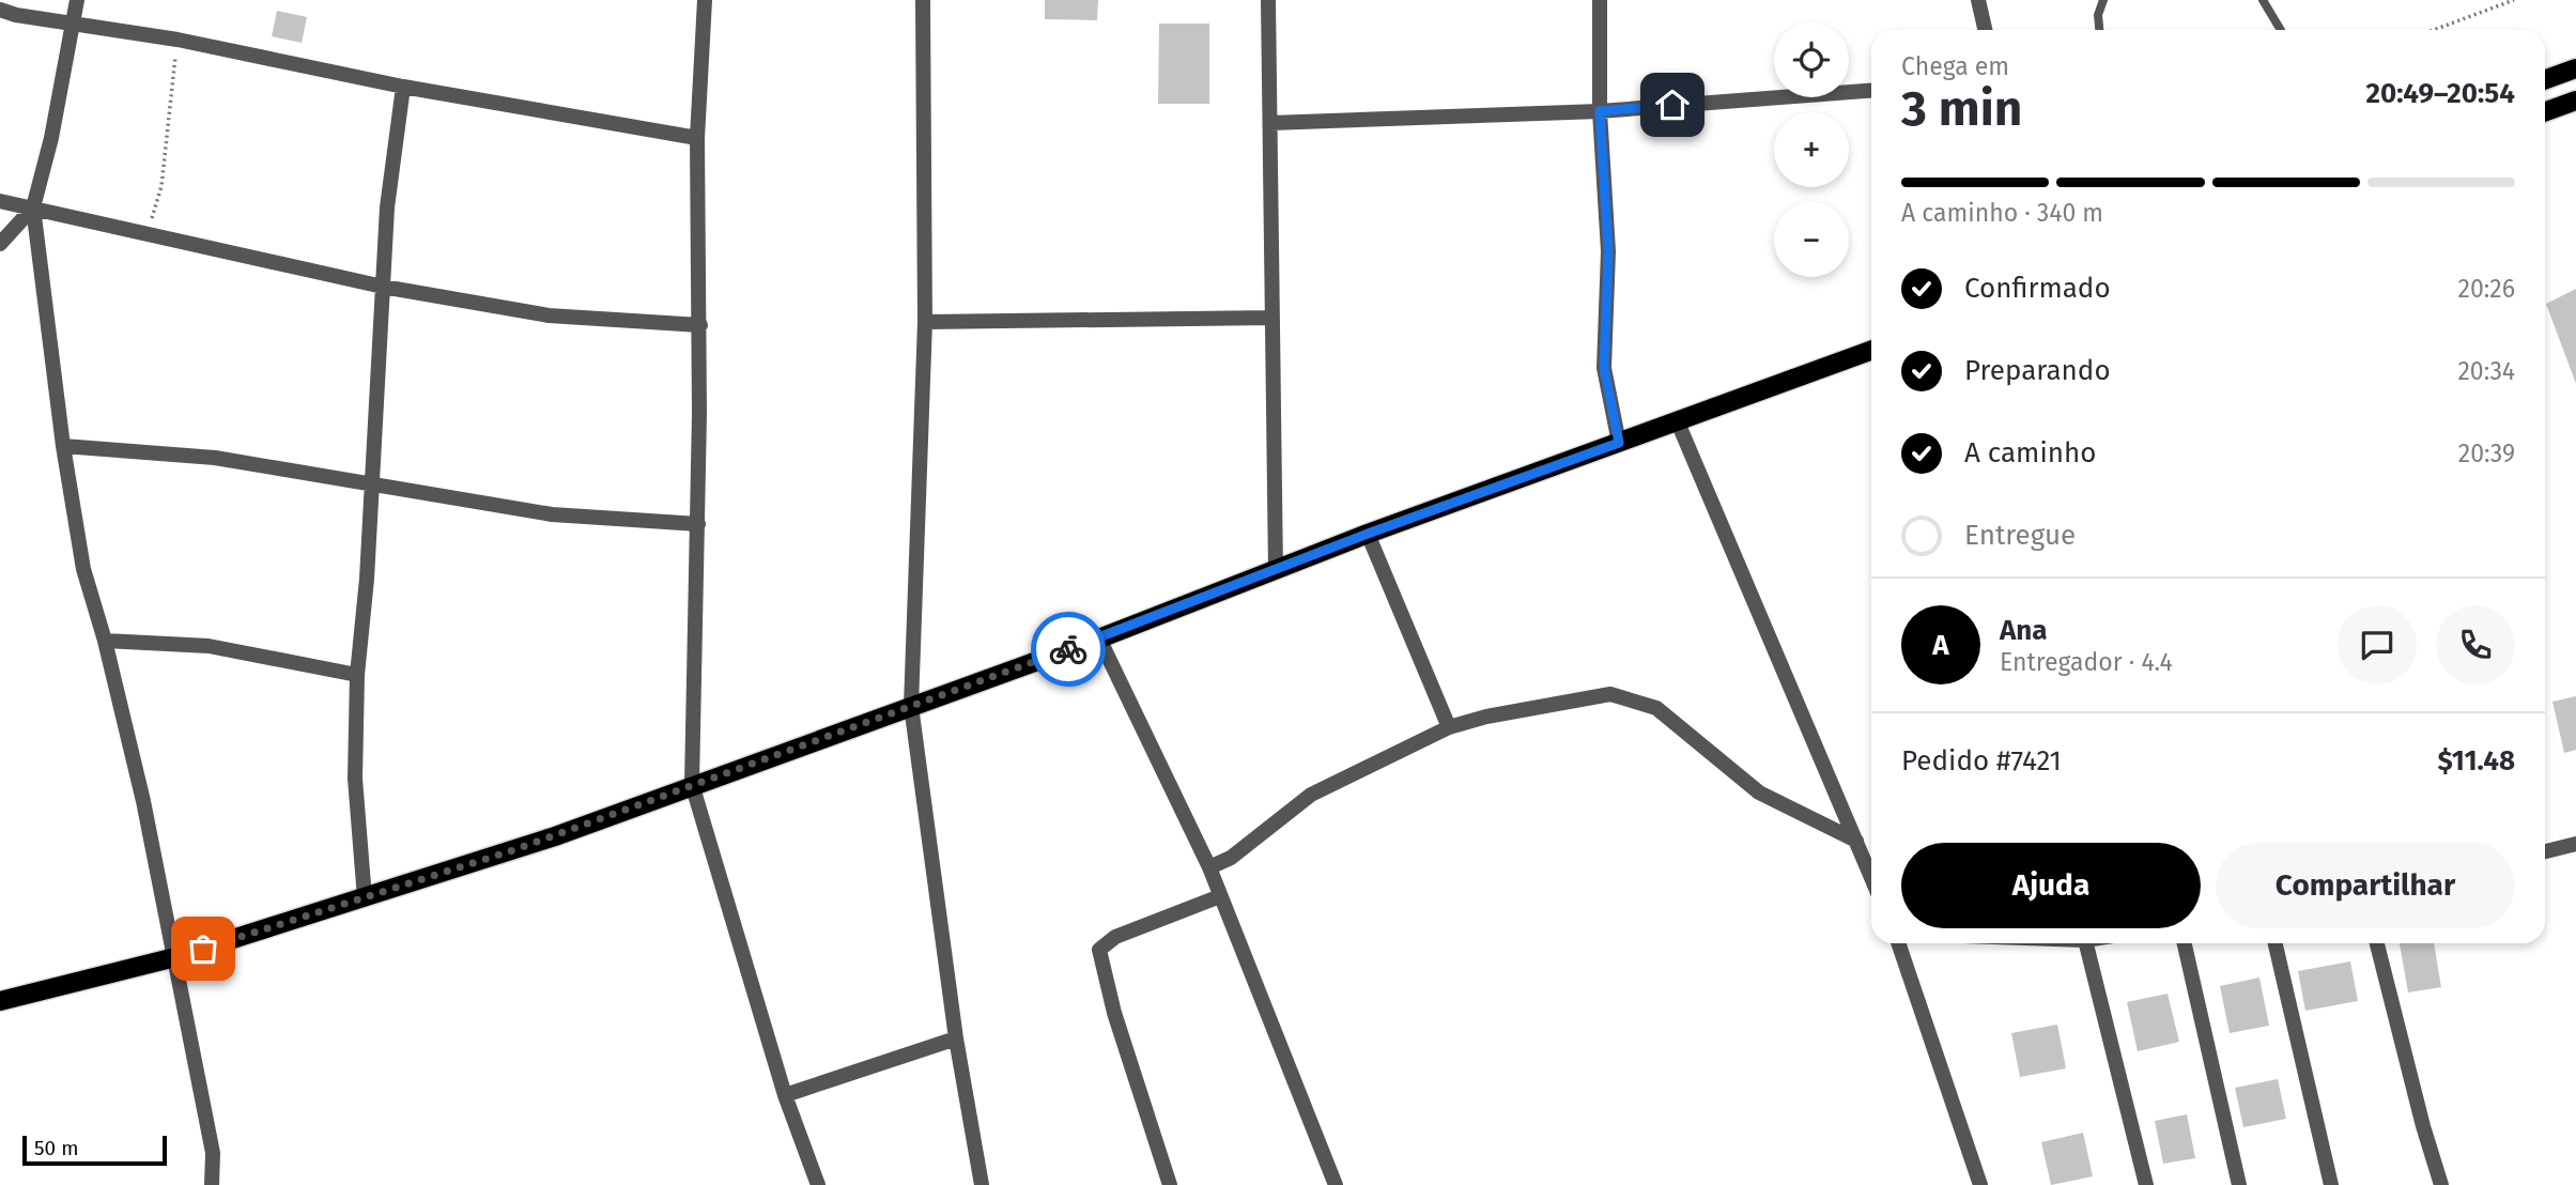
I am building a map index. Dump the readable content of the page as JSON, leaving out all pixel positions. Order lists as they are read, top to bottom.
{
  "scale_bar": "50 m",
  "page": {
    "map_buttons": ["+", "−"],
    "heading": ["3 min", "Chega em", "20:49–20:54"],
    "panel": [
      "Ana",
      "Entregador · 4.4",
      "Pedido #7421",
      "$11.48"
    ],
    "bar": "A caminho · 340 m",
    "list": [
      ["Confirmado", "20:26"],
      ["Preparando", "20:34"],
      ["A caminho", "20:39"],
      "Entregue"
    ],
    "round": "A",
    "buttons": ["Ajuda", "Compartilhar"],
    "scale": "50 m"
  }
}
